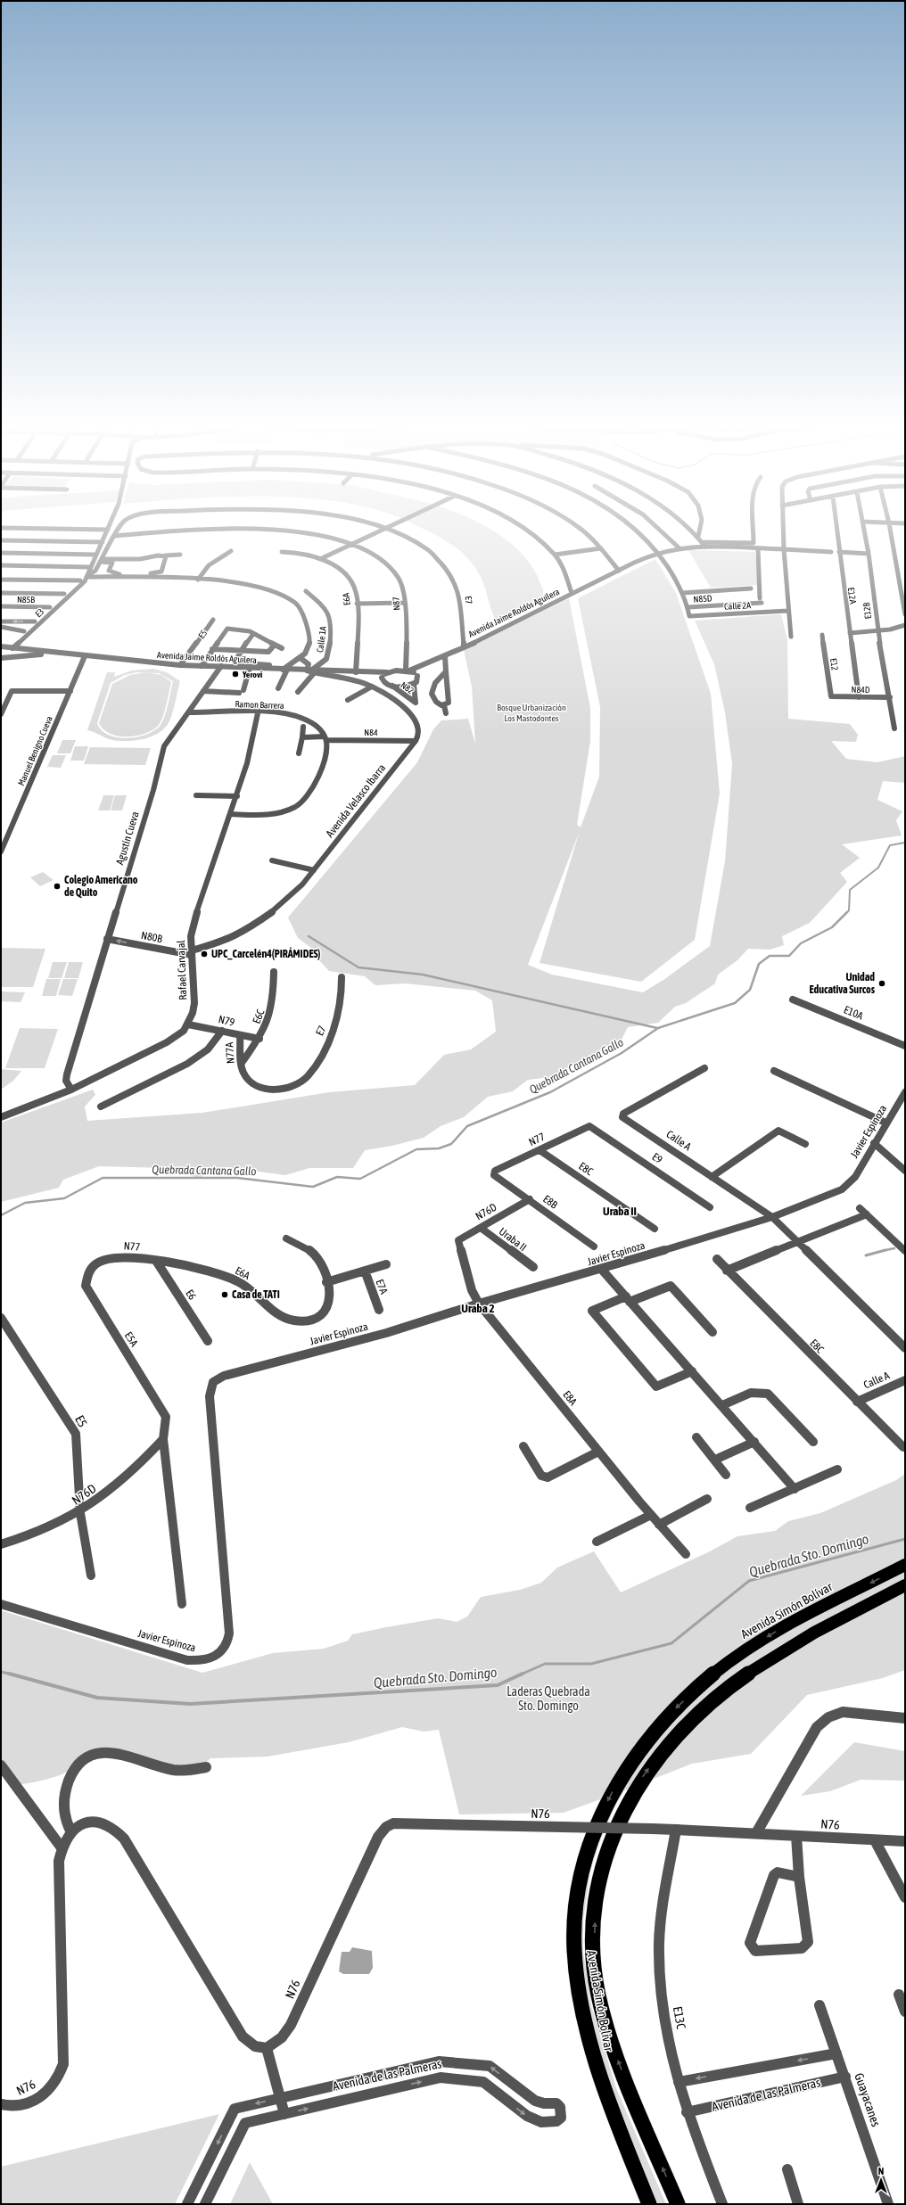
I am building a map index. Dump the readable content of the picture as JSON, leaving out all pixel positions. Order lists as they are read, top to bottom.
{
  "streets": {
    "highway": ["Avenida Simón Bolívar"],
    "street": [
      "E12A",
      "N85D",
      "N85B",
      "E6A",
      "E7",
      "N87",
      "Calle 2A",
      "E12B",
      "E3",
      "Avenida Jaime Roldós Aguilera",
      "E5",
      "Calle 1A",
      "E12",
      "N82",
      "N84D",
      "Ramon Barrera",
      "N84",
      "Manuel Benigno Cueva",
      "Avenida Velasco Ibarra",
      "Agustín Cueva",
      "N80B",
      "Rafael Carvajal",
      "E10A",
      "E6C",
      "N79",
      "N77A",
      "Javier Espinoza",
      "N77",
      "Calle A",
      "E9",
      "E8C",
      "E8B",
      "N76D",
      "Uraba II",
      "E7A",
      "E6",
      "E5A",
      "E8A",
      "N76",
      "E13C",
      "Avenida de las Palmeras",
      "Guayacanes"
    ]
  },
  "crossings": [
    ["E12A", "N84D"],
    ["N85D", "Calle 2A"],
    ["N85D", "Avenida Jaime Roldós Aguilera"],
    ["N85B", "E3"],
    ["E6A", "Avenida Jaime Roldós Aguilera"],
    ["E6A", "N77"],
    ["E6A", "E6"],
    ["E7", "N87"],
    ["E7", "Avenida Jaime Roldós Aguilera"],
    ["E7", "N77A"],
    ["N87", "Avenida Jaime Roldós Aguilera"],
    ["E12B", "N84D"],
    ["Avenida Jaime Roldós Aguilera", "E5"],
    ["Avenida Jaime Roldós Aguilera", "Calle 1A"],
    ["Avenida Jaime Roldós Aguilera", "Manuel Benigno Cueva"],
    ["Avenida Jaime Roldós Aguilera", "Avenida Velasco Ibarra"],
    ["Avenida Jaime Roldós Aguilera", "Agustín Cueva"],
    ["E5", "N76D"],
    ["Calle 1A", "Avenida Velasco Ibarra"],
    ["E12", "N84D"],
    ["Ramon Barrera", "N84"],
    ["Ramon Barrera", "Agustín Cueva"],
    ["Ramon Barrera", "Rafael Carvajal"],
    ["N84", "Avenida Velasco Ibarra"],
    ["Avenida Velasco Ibarra", "N80B"],
    ["Avenida Velasco Ibarra", "Rafael Carvajal"],
    ["Agustín Cueva", "N80B"],
    ["Agustín Cueva", "Rafael Carvajal"],
    ["N80B", "Rafael Carvajal"],
    ["Rafael Carvajal", "N79"],
    ["E6C", "N79"],
    ["E6C", "N77A"],
    ["N79", "N77A"],
    ["Javier Espinoza", "Calle A"],
    ["Javier Espinoza", "E8A"],
    ["N77", "E9"],
    ["N77", "E8C"],
    ["N77", "E8B"],
    ["N77", "E6"],
    ["N77", "E5A"],
    ["Calle A", "E8C"],
    ["E8B", "N76D"],
    ["N76D", "Uraba II"],
    ["N76D", "E5A"],
    ["N76D", "E8A"],
    ["N76", "E13C"],
    ["E13C", "Avenida de las Palmeras"],
    ["Avenida de las Palmeras", "Guayacanes"]
  ],
  "one_way": ["N80B"],
  "districts": ["Uraba II", "Uraba 2"],
  "water": ["Quebrada Cantana Gallo", "Quebrada Sto. Domingo"],
  "parks": ["Bosque Urbanización Los Mastodontes", "Laderas Quebrada Sto. Domingo"],
  "places": [
    "Yerovi",
    "Colegio Americano de Quito",
    "UPC_Carcelén4(PIRÁMIDES)",
    "Unidad Educativa Surcos",
    "Casa de TATI"
  ],
  "north": "top"
}
